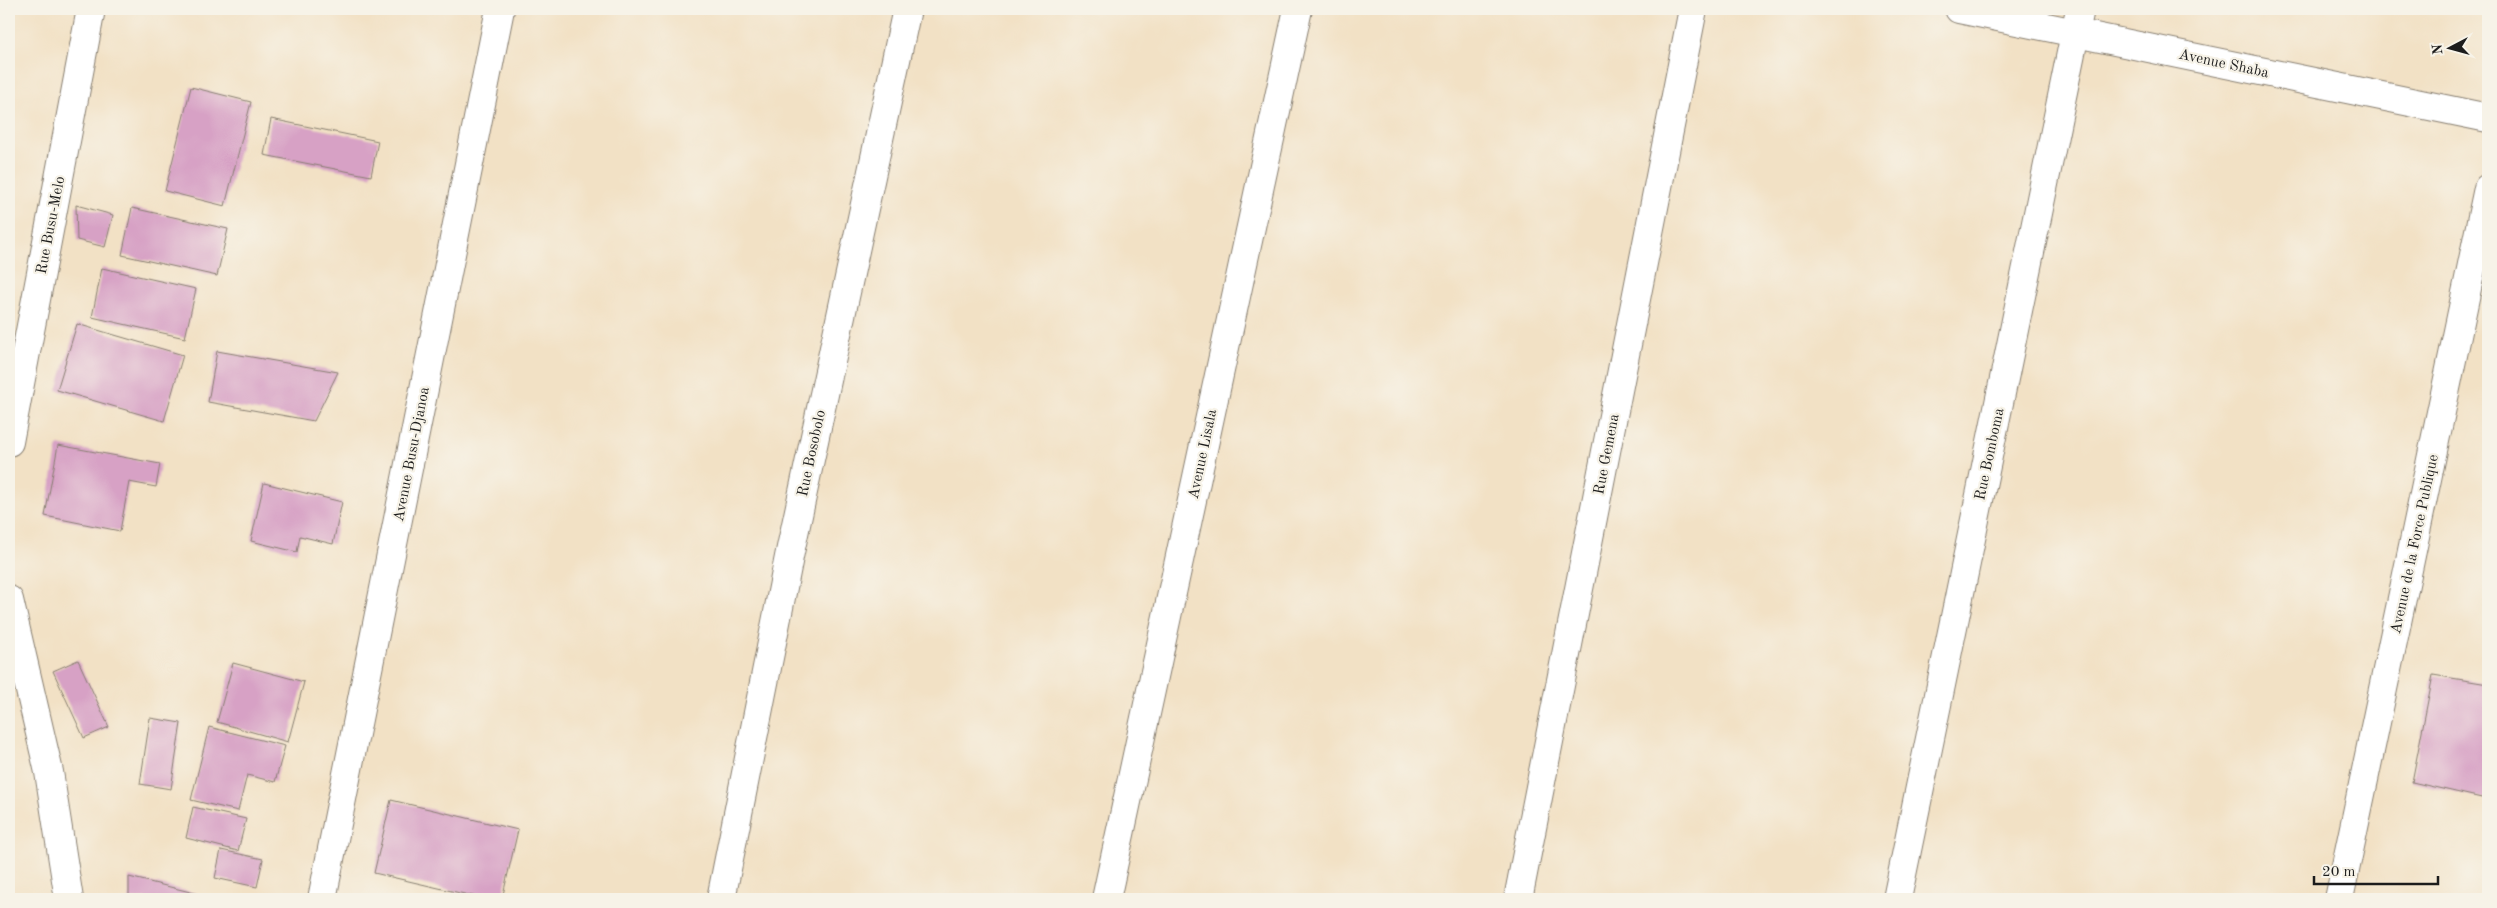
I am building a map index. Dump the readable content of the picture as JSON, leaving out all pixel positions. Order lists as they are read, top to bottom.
{
  "streets": {
    "street": [
      "Avenue Shaba",
      "Rue Busu-Melo",
      "Rue Bosobolo",
      "Avenue Busu-Djanoa",
      "Avenue Lisala",
      "Rue Gemena",
      "Rue Bomboma",
      "Avenue de la Force Publique"
    ]
  },
  "crossings": [
    ["Avenue Shaba", "Rue Bomboma"]
  ],
  "scale_bar": "20 m",
  "north": "left"
}
